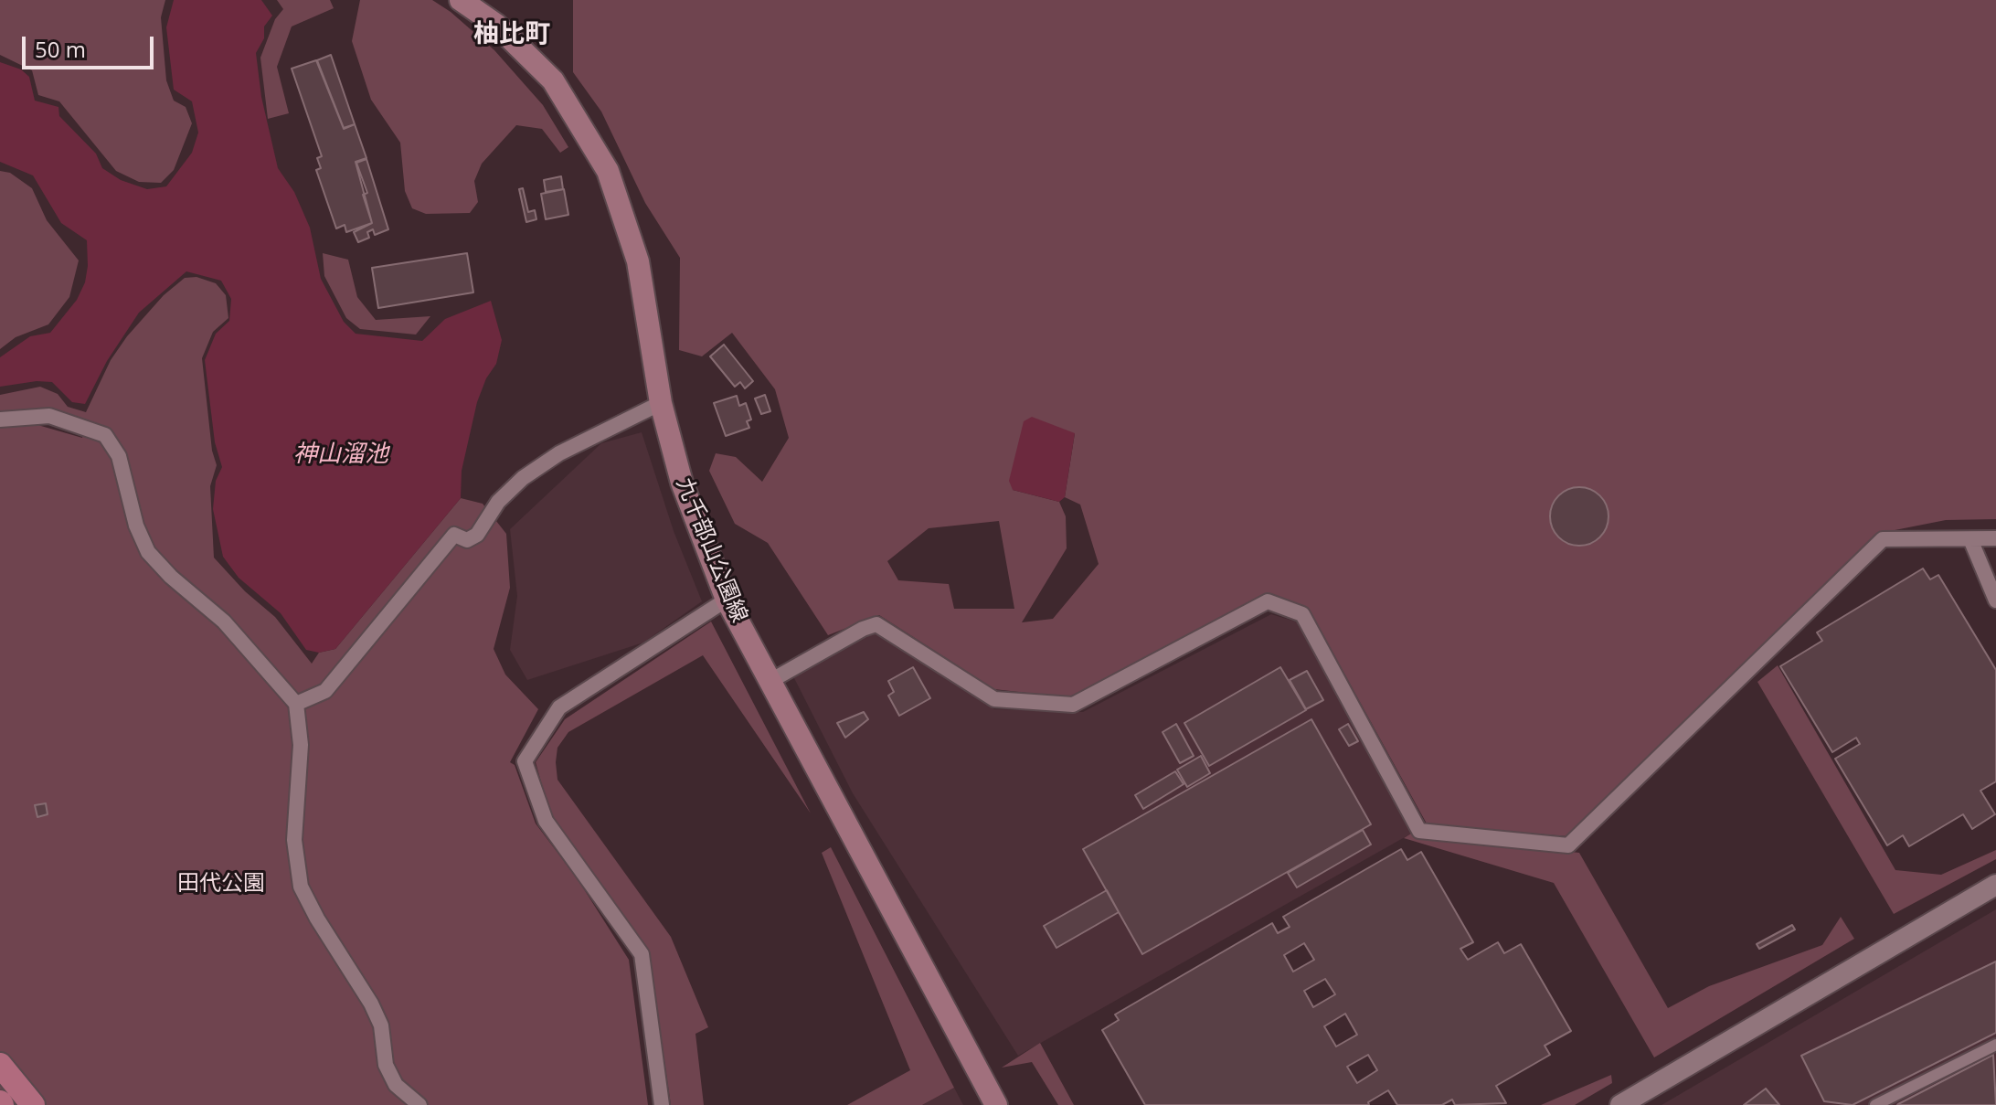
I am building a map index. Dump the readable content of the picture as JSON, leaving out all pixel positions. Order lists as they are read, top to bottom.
{
  "streets": {
    "main road": ["九千部山公園線"]
  },
  "districts": ["柚比町"],
  "water": ["神山溜池"],
  "parks": ["田代公園"],
  "scale_bar": "50 m"
}
